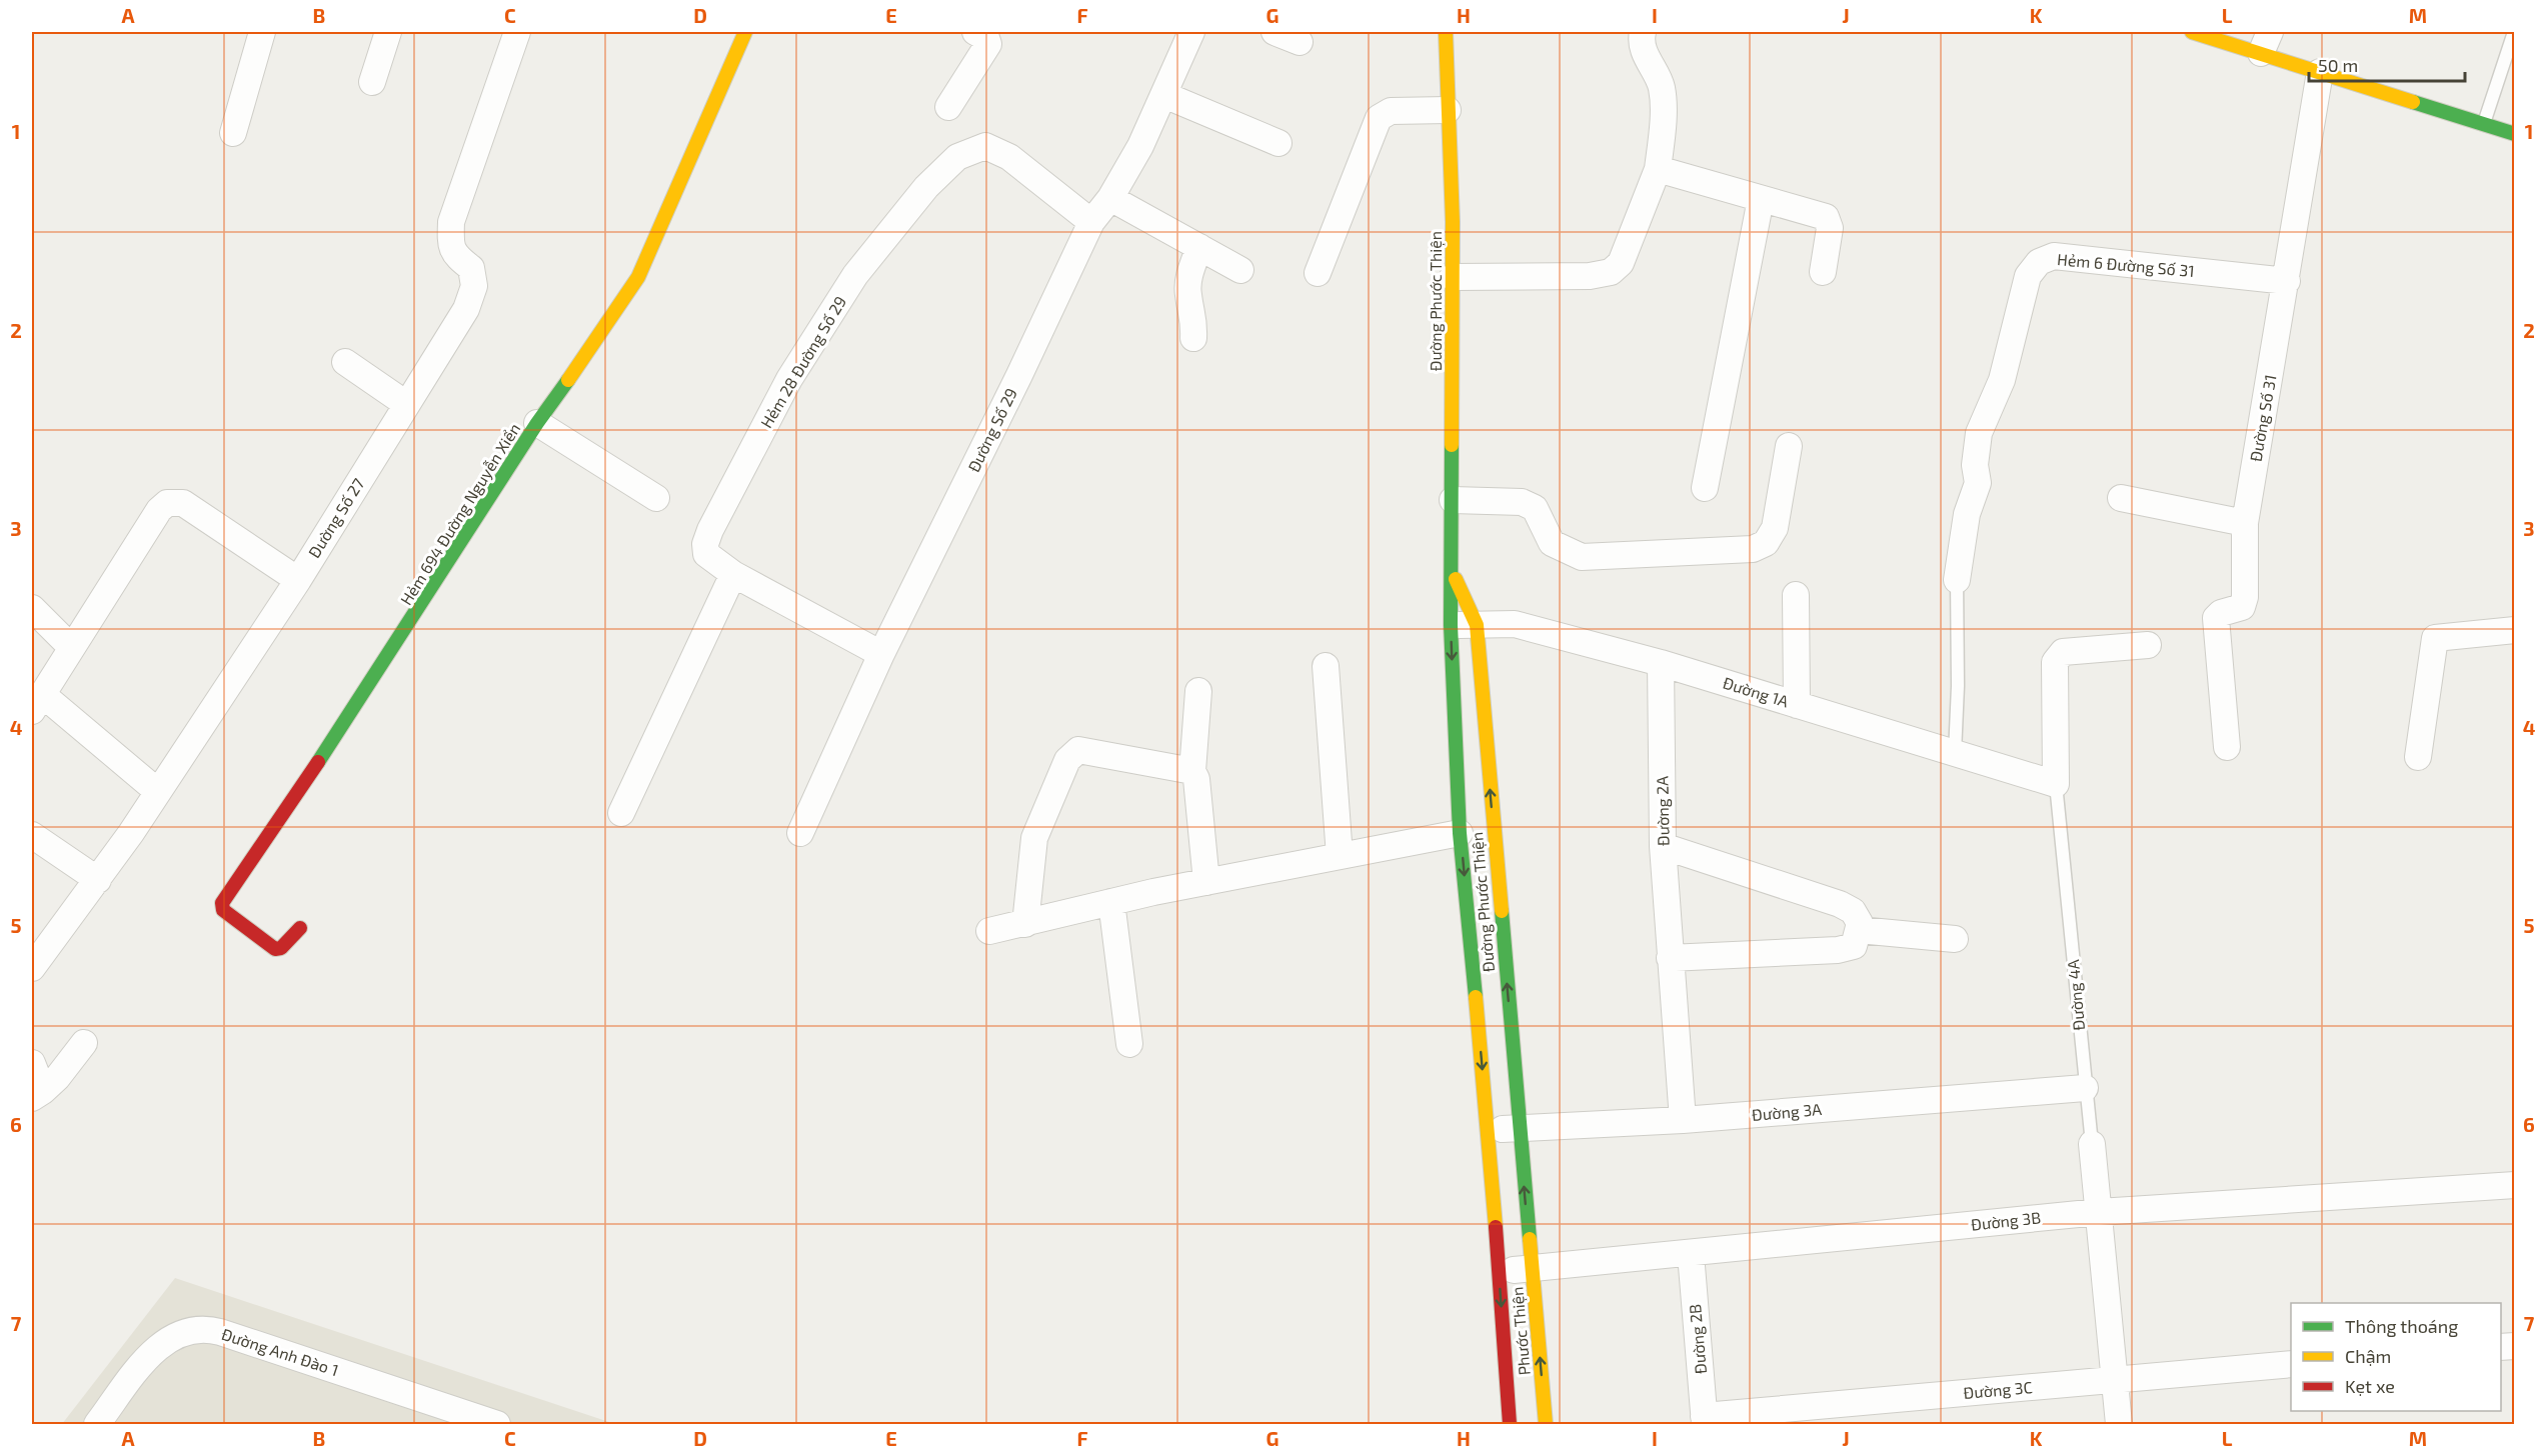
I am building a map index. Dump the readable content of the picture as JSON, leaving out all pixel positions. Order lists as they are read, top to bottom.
{
  "streets": {
    "street": [
      "Hẻm 6 Đường Số 31",
      "Đường Phước Thiện",
      "Hẻm 28 Đường Số 29",
      "Đường Số 31",
      "Đường Số 29",
      "Hẻm 694 Đường Nguyễn Xiển",
      "Đường Số 27",
      "Đường 1A",
      "Đường 2A",
      "Đường 4A",
      "Đường 3A",
      "Đường 3B",
      "Phước Thiện",
      "Đường 2B",
      "Đường Anh Đào 1",
      "Đường 3C"
    ]
  },
  "crossings": [
    ["Hẻm 6 Đường Số 31", "Đường Số 31"],
    ["Hẻm 6 Đường Số 31", "Đường 1A"],
    ["Đường Phước Thiện", "Đường 1A"],
    ["Đường Phước Thiện", "Đường 3A"],
    ["Đường Phước Thiện", "Phước Thiện"],
    ["Hẻm 28 Đường Số 29", "Đường Số 29"],
    ["Đường 1A", "Đường 2A"],
    ["Đường 1A", "Đường 4A"],
    ["Đường 2A", "Đường 3A"],
    ["Đường 4A", "Đường 3A"],
    ["Đường 4A", "Đường 3B"],
    ["Đường 4A", "Đường 3C"],
    ["Đường 3B", "Phước Thiện"],
    ["Đường 3B", "Đường 2B"],
    ["Đường 2B", "Đường 3C"]
  ],
  "legend": ["Thông thoáng", "Chậm", "Kẹt xe"],
  "scale_bar": "50 m",
  "grid": {
    "columns": [
      "A",
      "B",
      "C",
      "D",
      "E",
      "F",
      "G",
      "H",
      "I",
      "J",
      "K",
      "L",
      "M"
    ],
    "rows": [
      "1",
      "2",
      "3",
      "4",
      "5",
      "6",
      "7"
    ]
  }
}
